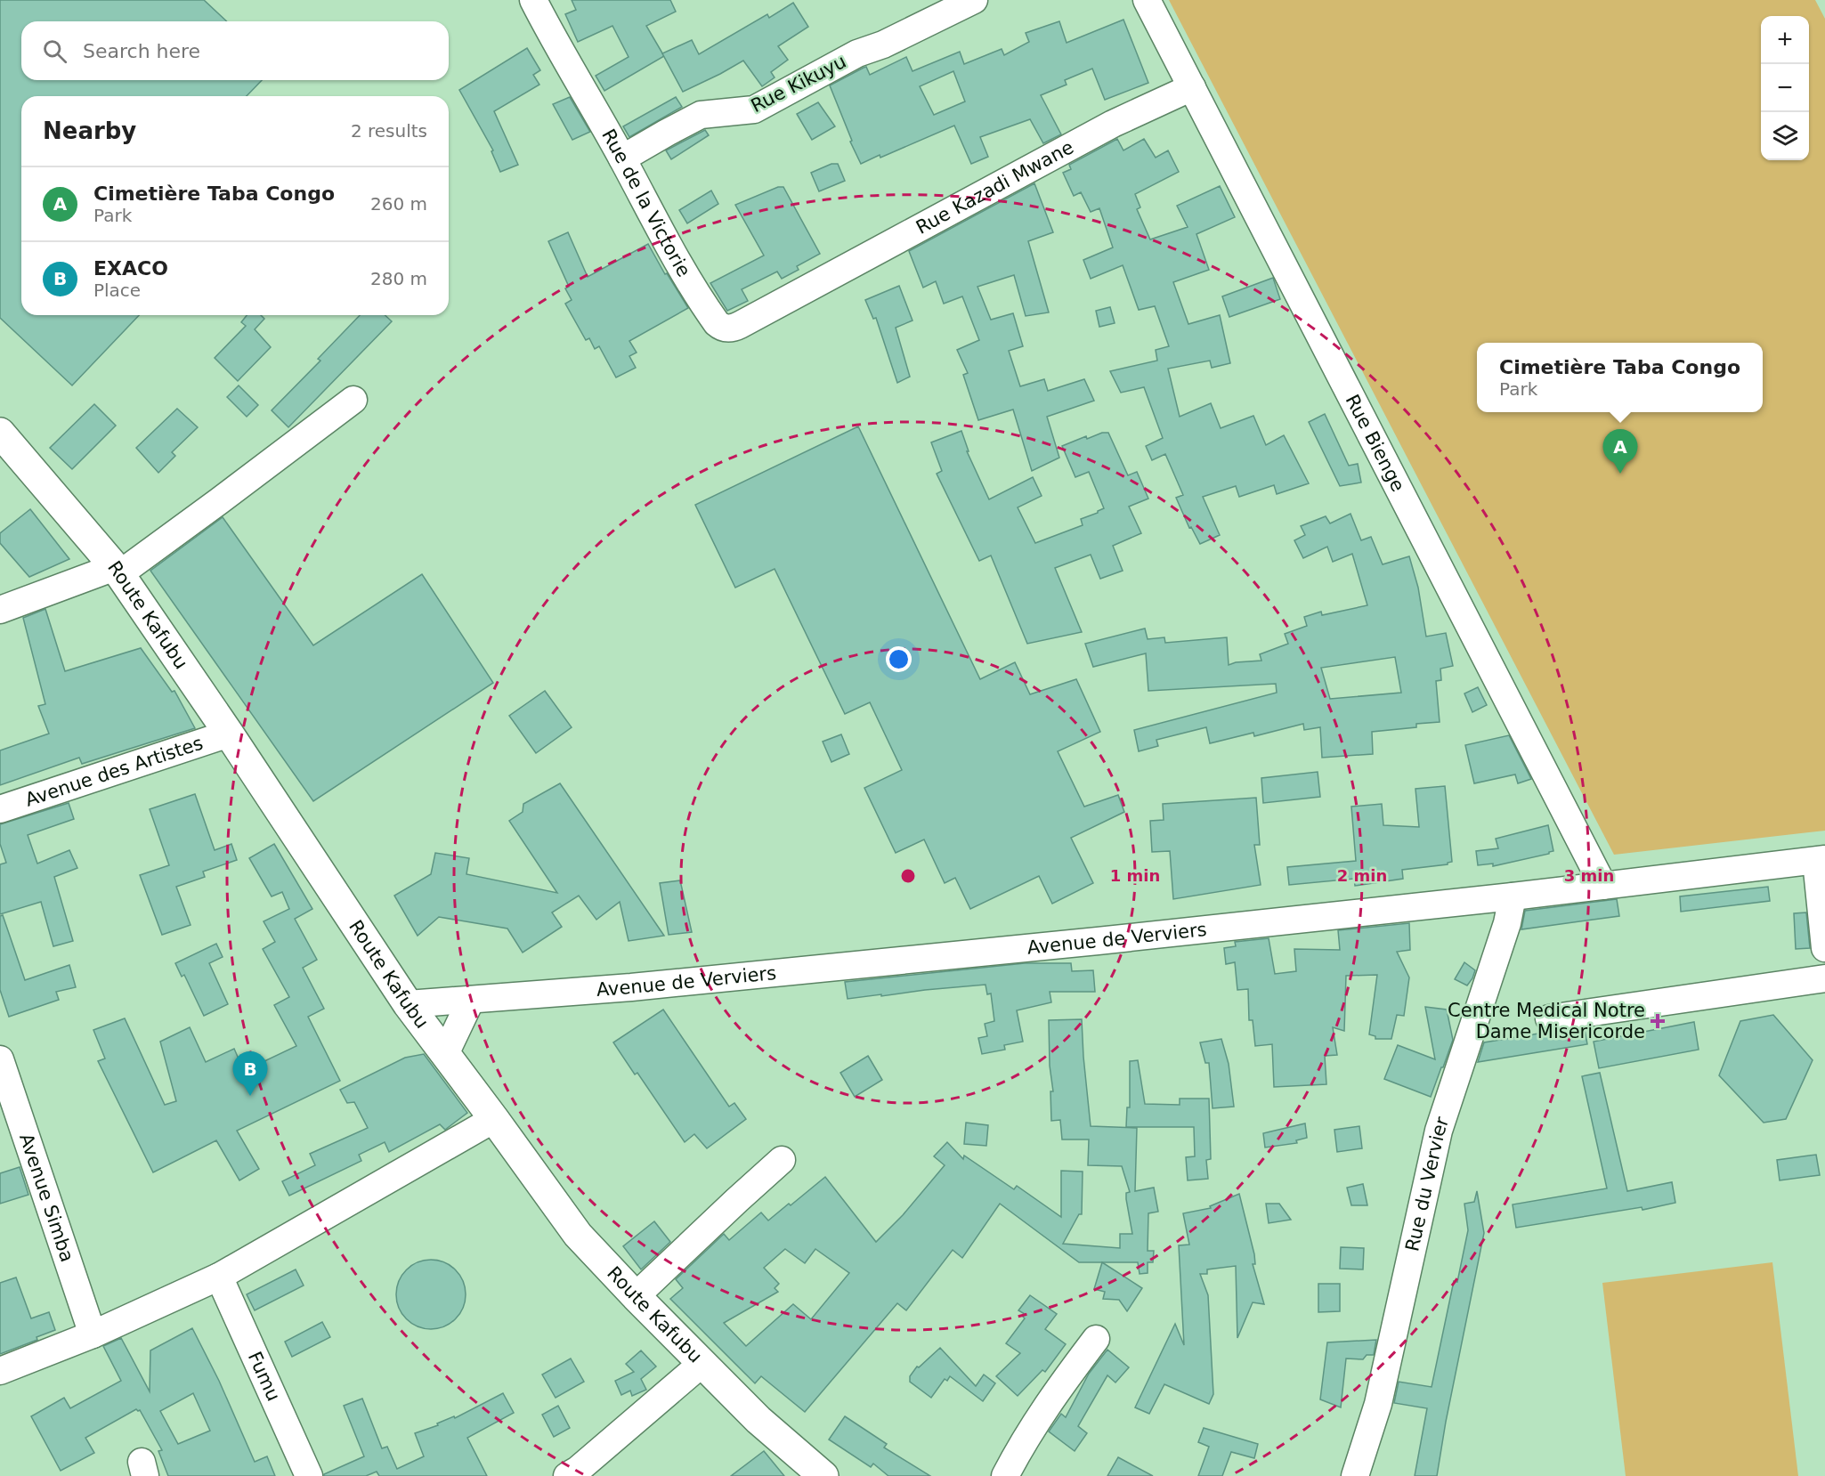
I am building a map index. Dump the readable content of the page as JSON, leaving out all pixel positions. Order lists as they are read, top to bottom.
{
  "streets": {
    "main road": ["Route Kafubu"],
    "street": [
      "Rue Kikuyu",
      "Rue Kazadi Mwane",
      "Rue de la Victorie",
      "Rue Bienge",
      "Avenue des Artistes",
      "Avenue de Verviers",
      "Rue du Vervier",
      "Avenue Simba",
      "Fumu"
    ]
  },
  "crossings": [
    ["Rue Kikuyu", "Rue de la Victorie"],
    ["Rue Kazadi Mwane", "Rue de la Victorie"],
    ["Rue Kazadi Mwane", "Rue Bienge"],
    ["Rue Bienge", "Avenue de Verviers"],
    ["Route Kafubu", "Avenue des Artistes"],
    ["Route Kafubu", "Avenue de Verviers"],
    ["Avenue de Verviers", "Rue du Vervier"]
  ],
  "places": {
    "health": ["Centre Medical Notre Dame Misericorde"]
  },
  "page": {
    "map_buttons": ["+", "−"],
    "search": "Search here",
    "heading": ["Nearby", "2 results"],
    "list": [
      {
        "mark": "A",
        "name": "Cimetière Taba Congo",
        "note": "Park",
        "value": "260 m"
      },
      {
        "mark": "B",
        "name": "EXACO",
        "note": "Place",
        "value": "280 m"
      }
    ],
    "popup": ["Cimetière Taba Congo", "Park"],
    "pins": ["A", "B"]
  },
  "rings": ["1 min", "2 min", "3 min"]
}
